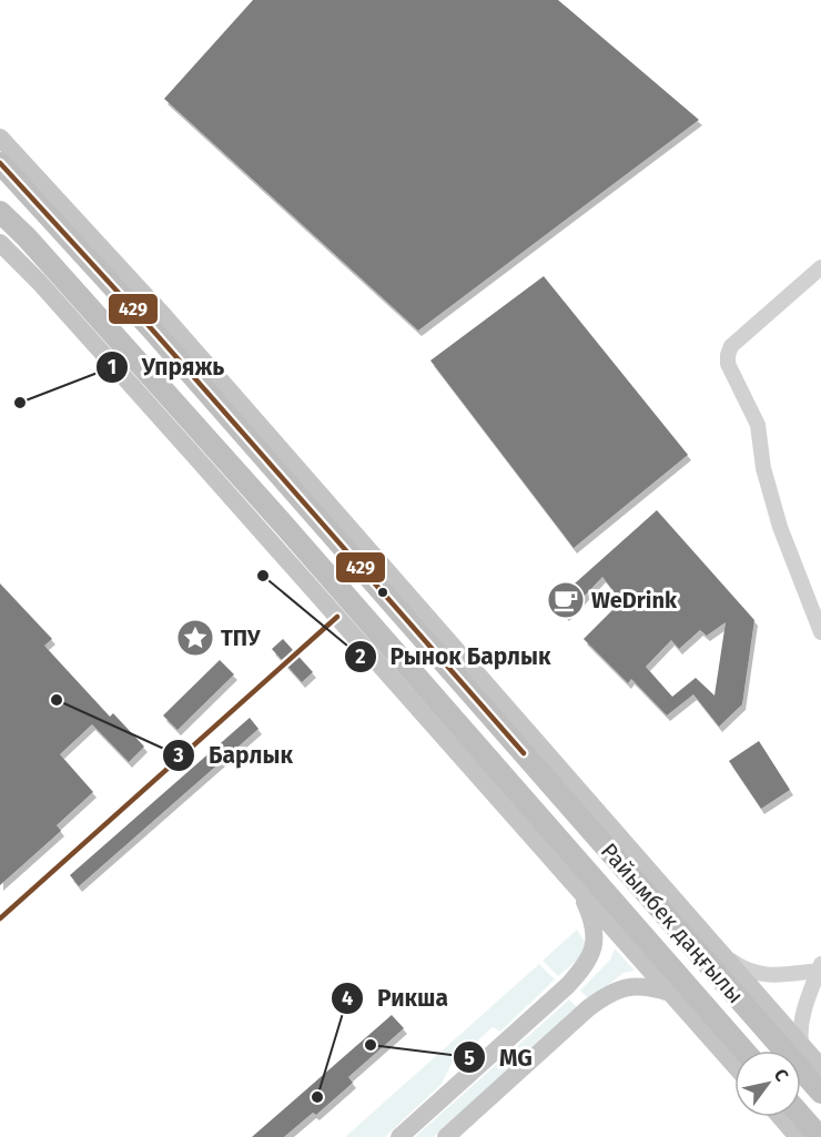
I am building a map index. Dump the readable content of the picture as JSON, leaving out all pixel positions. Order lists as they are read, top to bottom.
{
  "streets": {
    "highway": ["Райымбек даңғылы"]
  },
  "places": {
    "other": [
      "Упряжь",
      "Рынок Барлык",
      "Барлык",
      "MG",
      "Рикша"
    ],
    "cafe": ["WeDrink"],
    "place": ["ТПУ"]
  },
  "lines": ["transit line 429"],
  "north": "top right"
}
